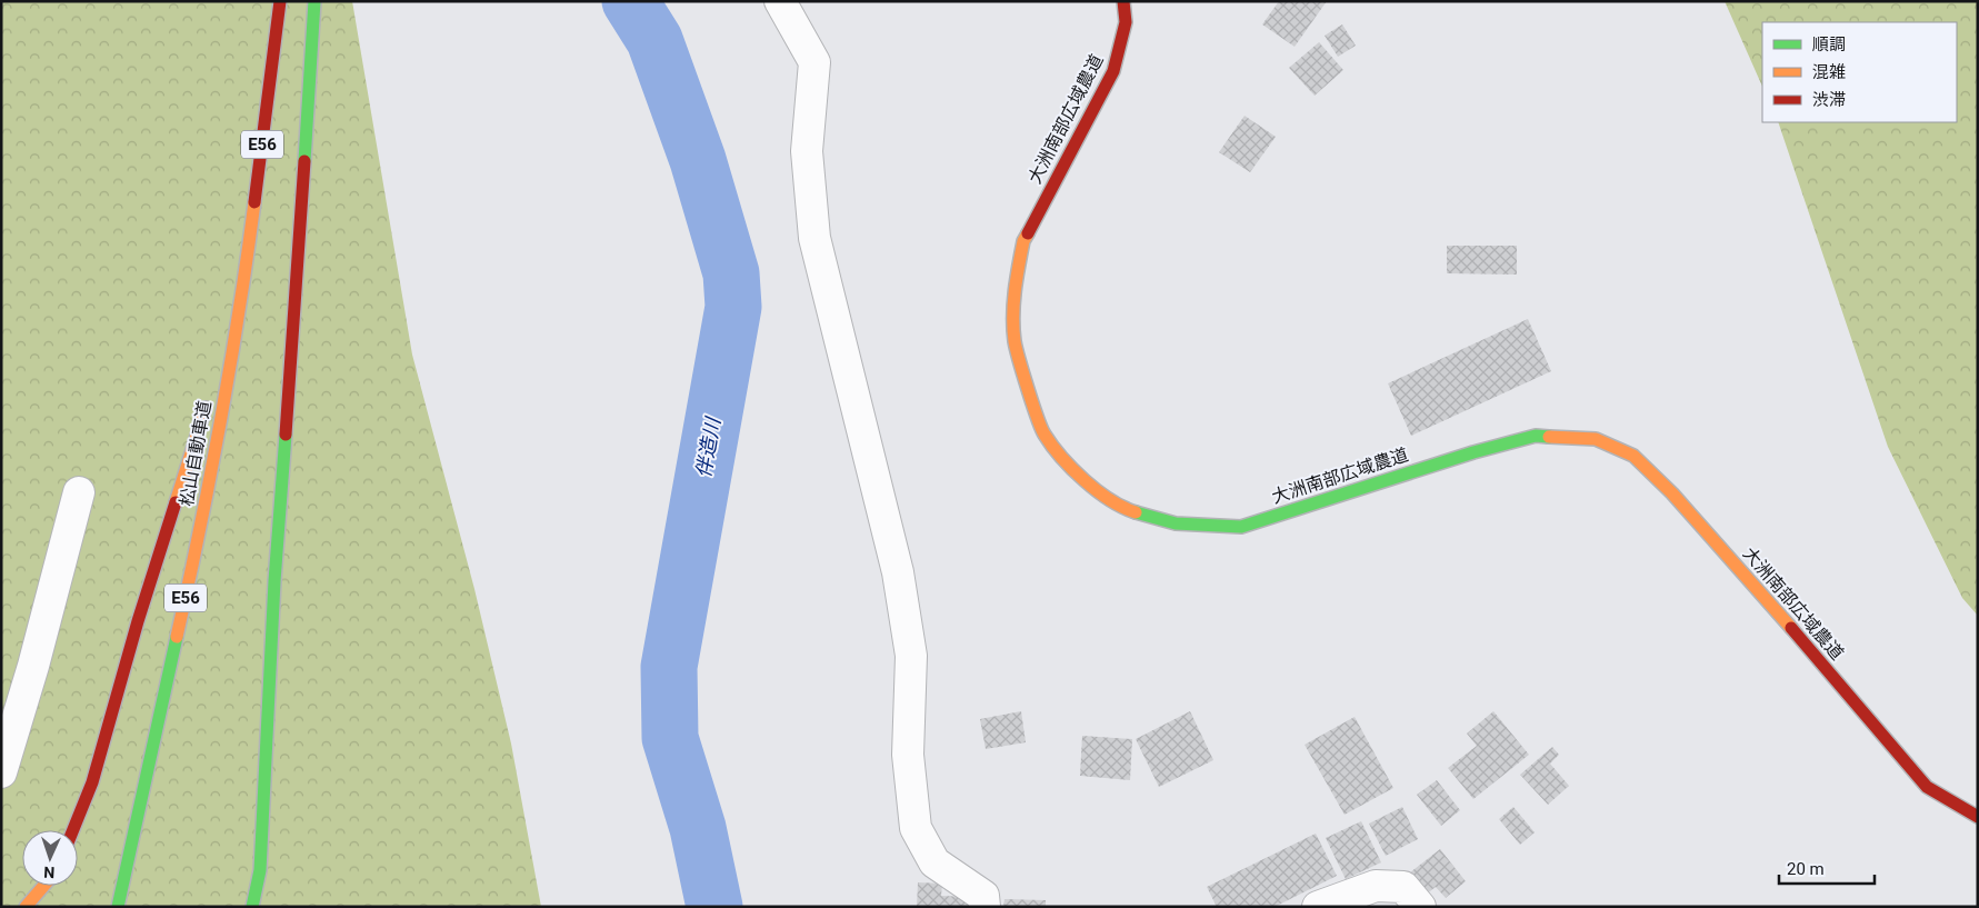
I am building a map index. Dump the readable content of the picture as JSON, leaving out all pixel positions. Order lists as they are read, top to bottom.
{
  "streets": {
    "main road": ["大洲南部広域農道", "E56", "松山自動車道"]
  },
  "water": ["伴造川"],
  "legend": ["順調", "混雑", "渋滞"],
  "scale_bar": "20 m",
  "north": "bottom"
}
